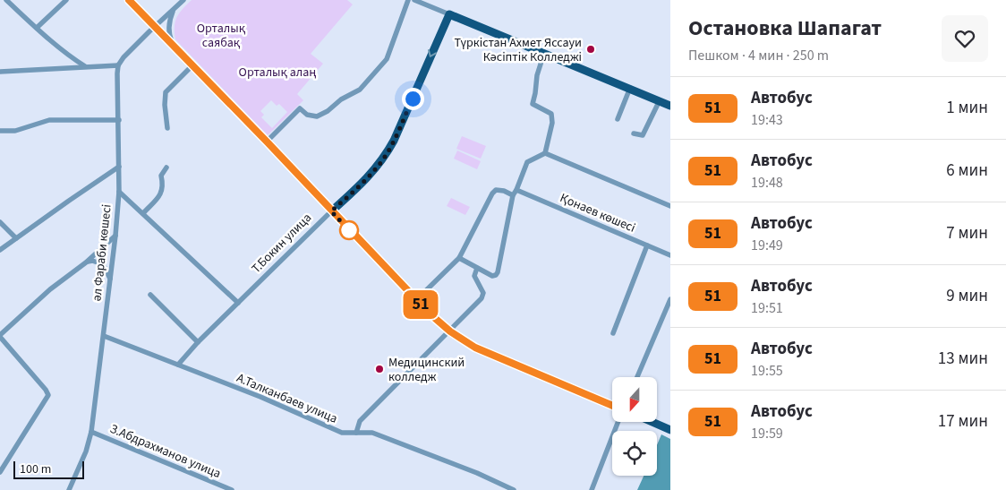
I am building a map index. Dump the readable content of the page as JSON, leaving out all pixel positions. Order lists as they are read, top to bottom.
{
  "streets": {
    "main road": ["Т.Бокин улица"],
    "street": [
      "Қонаев көшесі",
      "әл Фараби көшесі",
      "А.Талканбаев улица",
      "З.Абдрахманов улица"
    ]
  },
  "crossings": [
    ["Т.Бокин улица", "А.Талканбаев улица"],
    ["әл Фараби көшесі", "А.Талканбаев улица"],
    ["әл Фараби көшесі", "З.Абдрахманов улица"]
  ],
  "one_way": ["Т.Бокин улица"],
  "parks": ["Орталық саябақ", "Орталық алаң"],
  "places": ["Түркістан Ахмет Яссауи Кәсіптік Колледжі", "Медицинский колледж"],
  "lines": ["bus line 51"],
  "scale_bar": "100 m",
  "north": "bottom",
  "page": {
    "on_map": "51",
    "heading": ["Остановка Шапагат", "Пешком · 4 мин · 250 m"],
    "list": [
      {
        "mark": "51",
        "name": "Автобус",
        "note": "19:43",
        "value": "1 мин"
      },
      {
        "mark": "51",
        "name": "Автобус",
        "note": "19:48",
        "value": "6 мин"
      },
      {
        "mark": "51",
        "name": "Автобус",
        "note": "19:49",
        "value": "7 мин"
      },
      {
        "mark": "51",
        "name": "Автобус",
        "note": "19:51",
        "value": "9 мин"
      },
      {
        "mark": "51",
        "name": "Автобус",
        "note": "19:55",
        "value": "13 мин"
      },
      {
        "mark": "51",
        "name": "Автобус",
        "note": "19:59",
        "value": "17 мин"
      }
    ],
    "scale": "100 m"
  }
}
